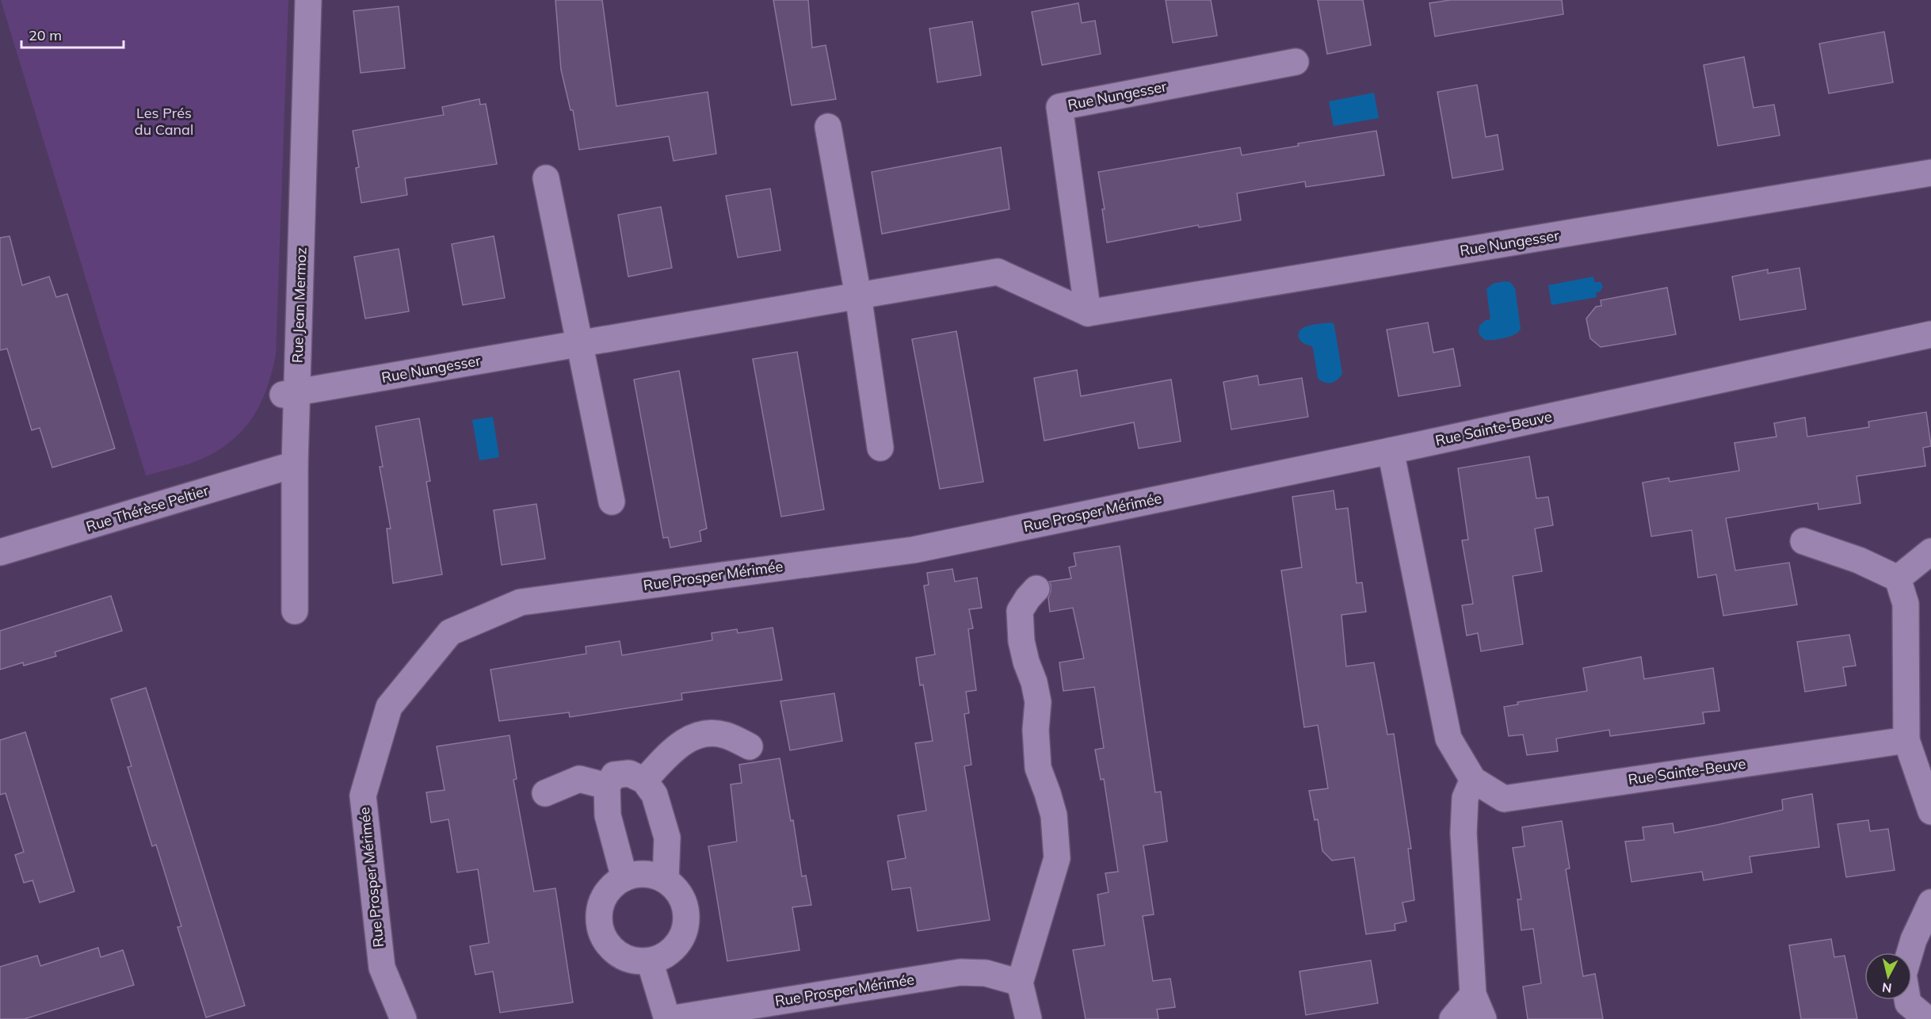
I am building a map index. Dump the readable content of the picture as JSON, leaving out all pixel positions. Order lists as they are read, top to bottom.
{
  "streets": {
    "street": [
      "Rue Nungesser",
      "Rue Jean Mermoz",
      "Rue Sainte-Beuve",
      "Rue Thérèse Peltier",
      "Rue Prosper Mérimée"
    ]
  },
  "crossings": [
    ["Rue Nungesser", "Rue Jean Mermoz"],
    ["Rue Jean Mermoz", "Rue Thérèse Peltier"],
    ["Rue Sainte-Beuve", "Rue Prosper Mérimée"]
  ],
  "parks": ["Les Prés du Canal"],
  "scale_bar": "20 m",
  "north": "bottom"
}
